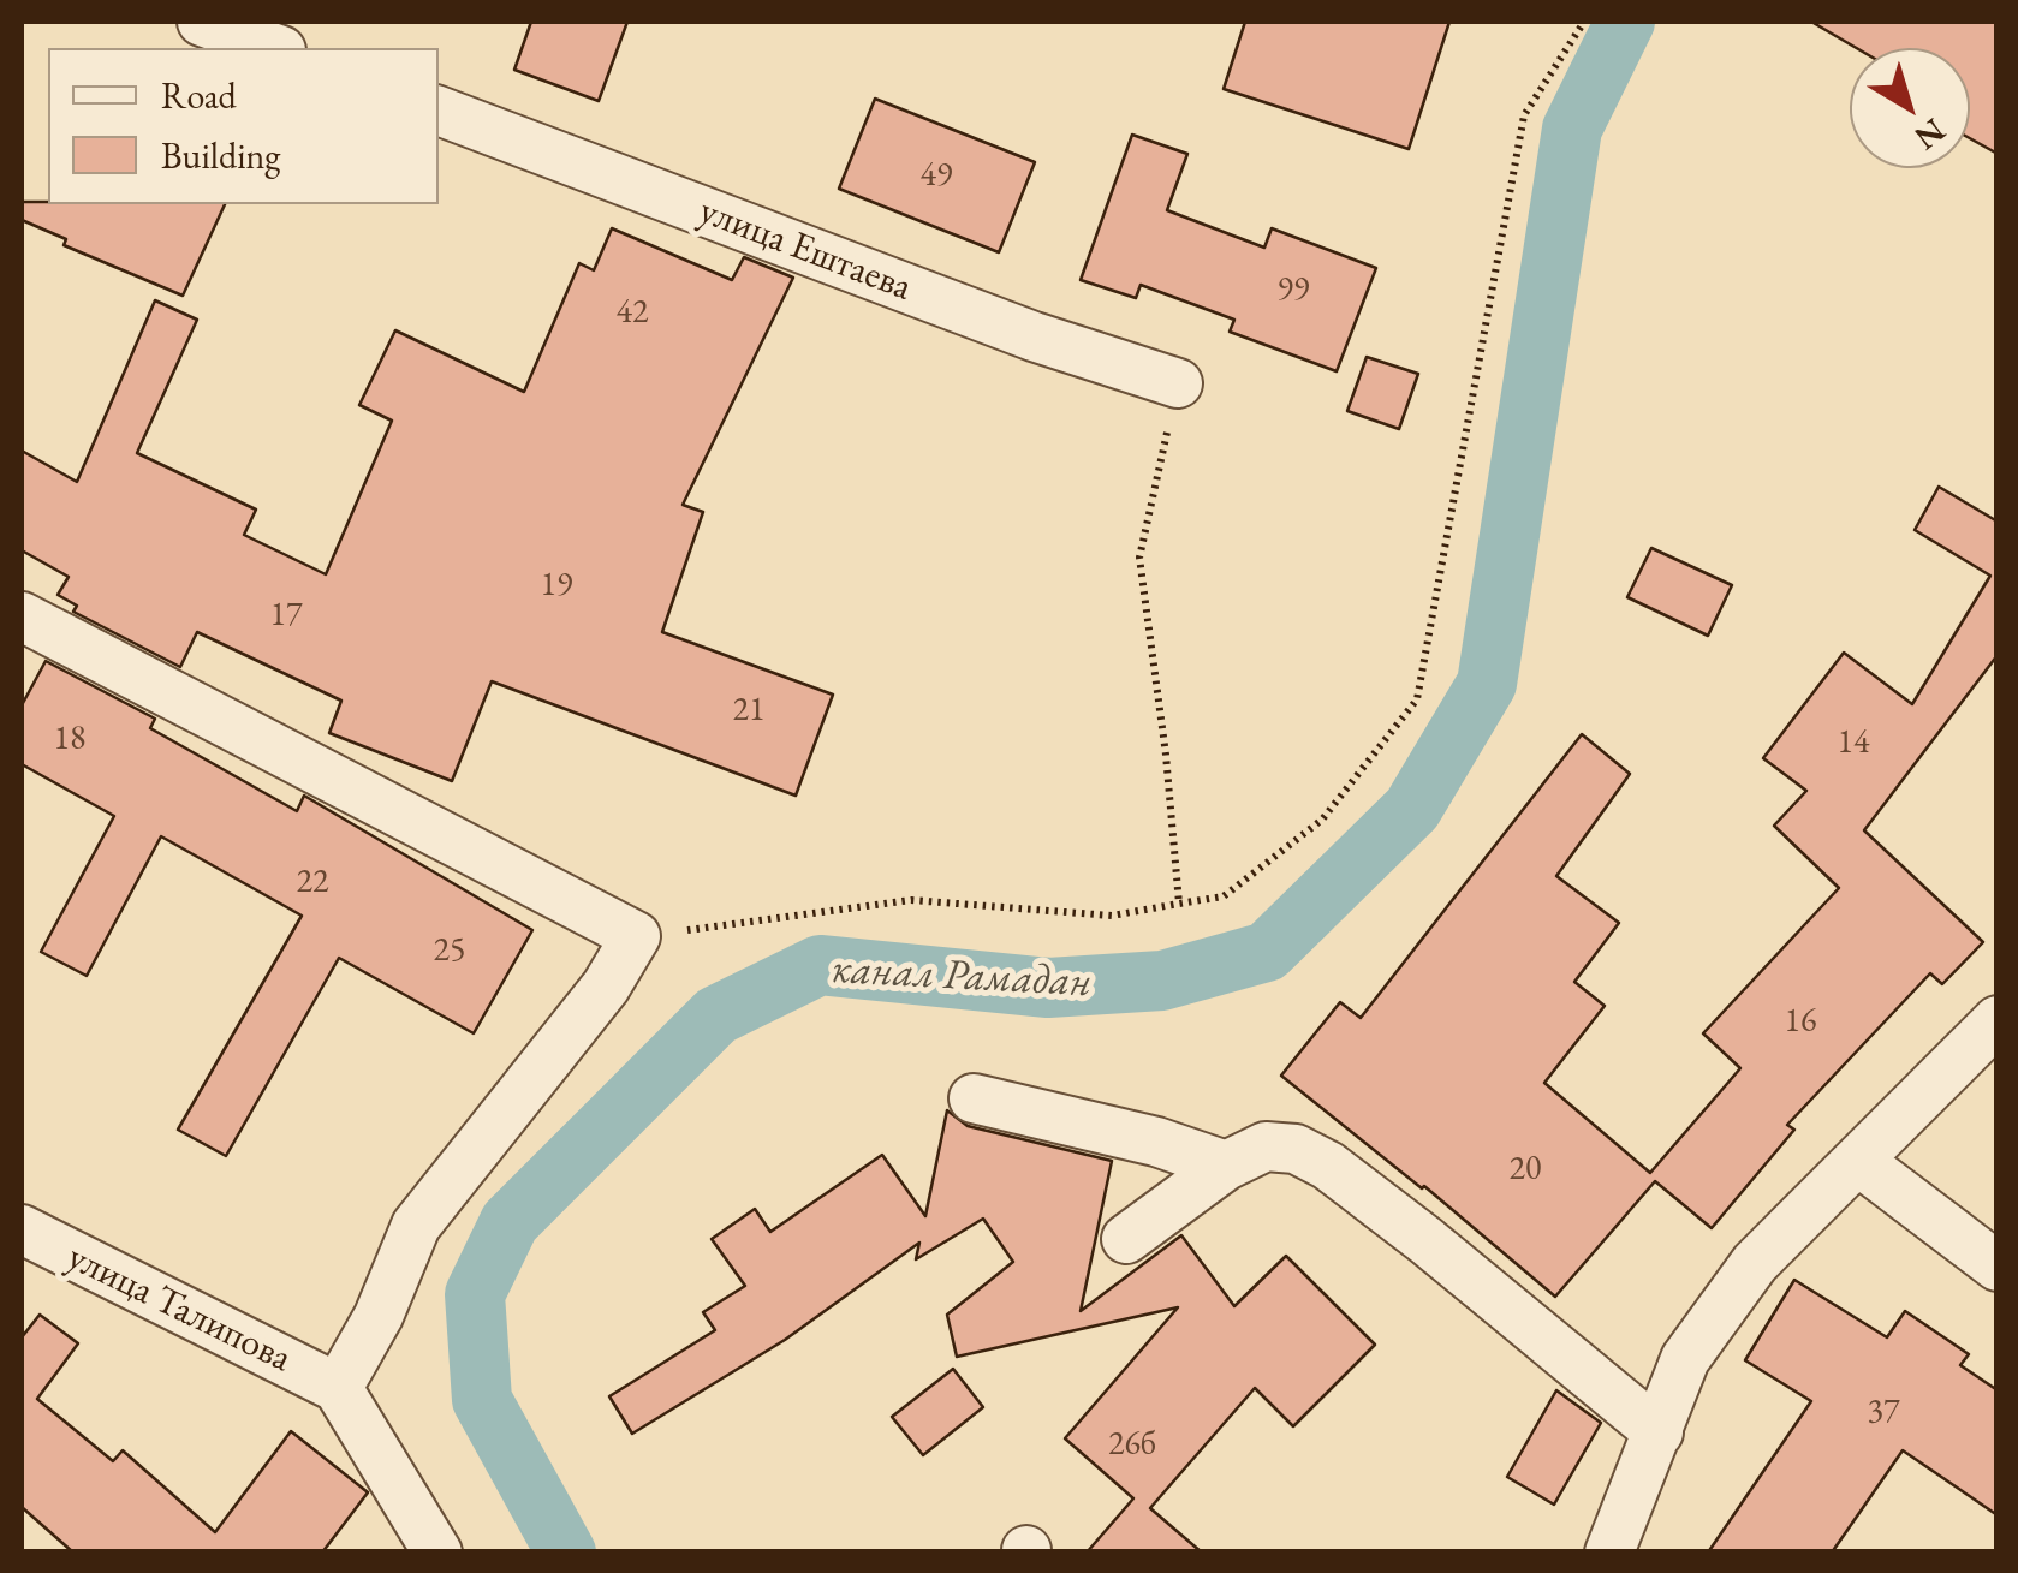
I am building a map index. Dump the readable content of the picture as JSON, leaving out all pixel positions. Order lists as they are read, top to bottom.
{
  "streets": {
    "street": ["улица Ештаева", "улица Талипова"]
  },
  "water": ["канал Рамадан"],
  "house_numbers": [
    "49",
    "99",
    "42",
    "19",
    "17",
    "21",
    "18",
    "14",
    "22",
    "25",
    "16",
    "20",
    "37",
    "26б"
  ],
  "legend": ["Road", "Building"],
  "north": "bottom right"
}
